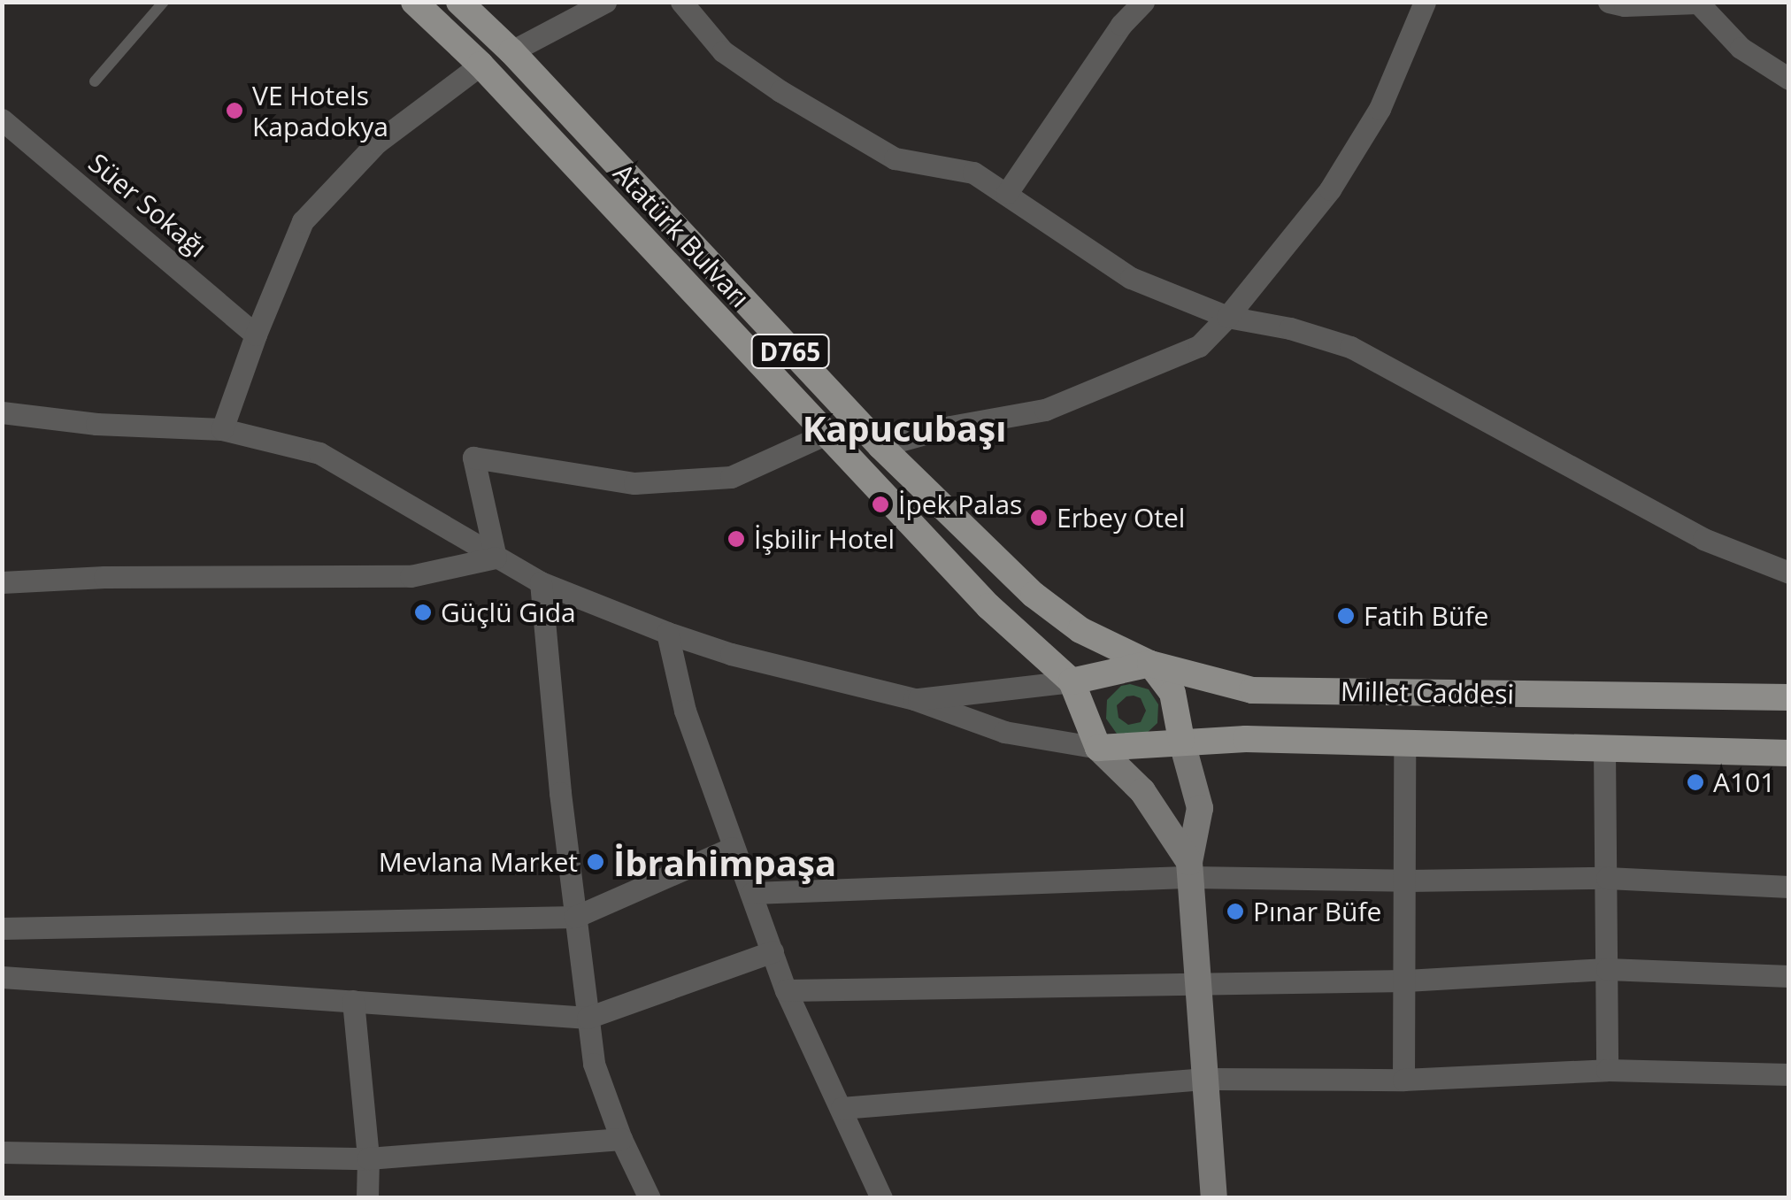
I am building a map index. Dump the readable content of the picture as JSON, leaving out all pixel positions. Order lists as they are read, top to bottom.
{
  "streets": {
    "main road": ["Atatürk Bulvarı", "D765", "Millet Caddesi"],
    "street": ["Süer Sokağı"]
  },
  "crossings": [
    ["Atatürk Bulvarı", "Millet Caddesi"]
  ],
  "districts": ["Kapucubaşı", "İbrahimpaşa"],
  "places": [
    "VE Hotels Kapadokya",
    "İpek Palas",
    "Erbey Otel",
    "İşbilir Hotel",
    "Güçlü Gıda",
    "Fatih Büfe",
    "A101",
    "Mevlana Market",
    "Pınar Büfe"
  ]
}
